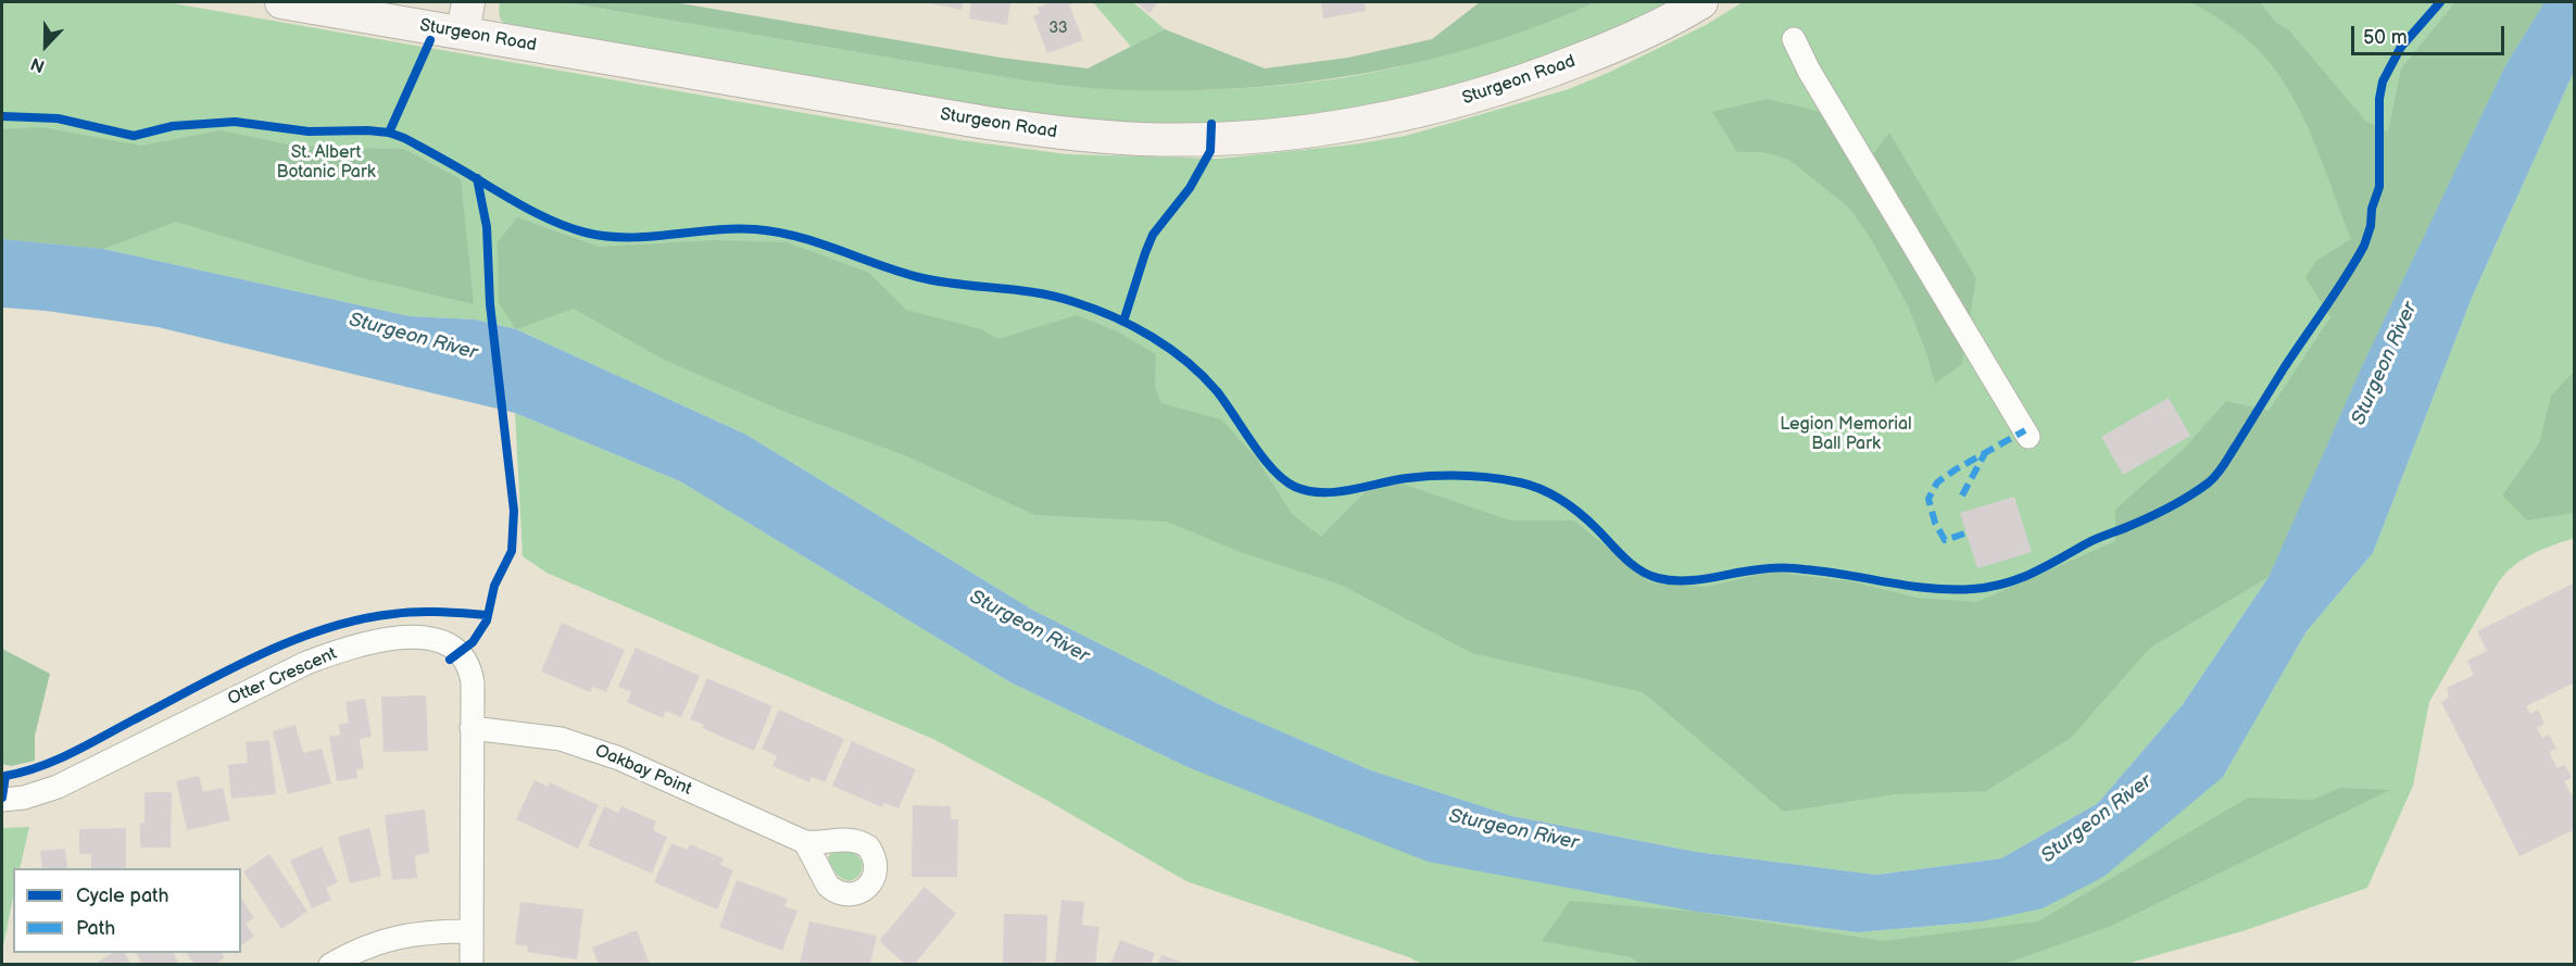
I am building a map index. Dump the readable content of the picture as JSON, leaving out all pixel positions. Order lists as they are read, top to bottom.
{
  "streets": {
    "main road": ["Sturgeon Road"],
    "street": ["Otter Crescent", "Oakbay Point"]
  },
  "crossings": [
    ["Otter Crescent", "Oakbay Point"]
  ],
  "water": ["Sturgeon River"],
  "parks": ["St. Albert Botanic Park", "Legion Memorial Ball Park"],
  "house_numbers": ["33"],
  "legend": ["Cycle path", "Path"],
  "scale_bar": "50 m",
  "north": "bottom"
}
